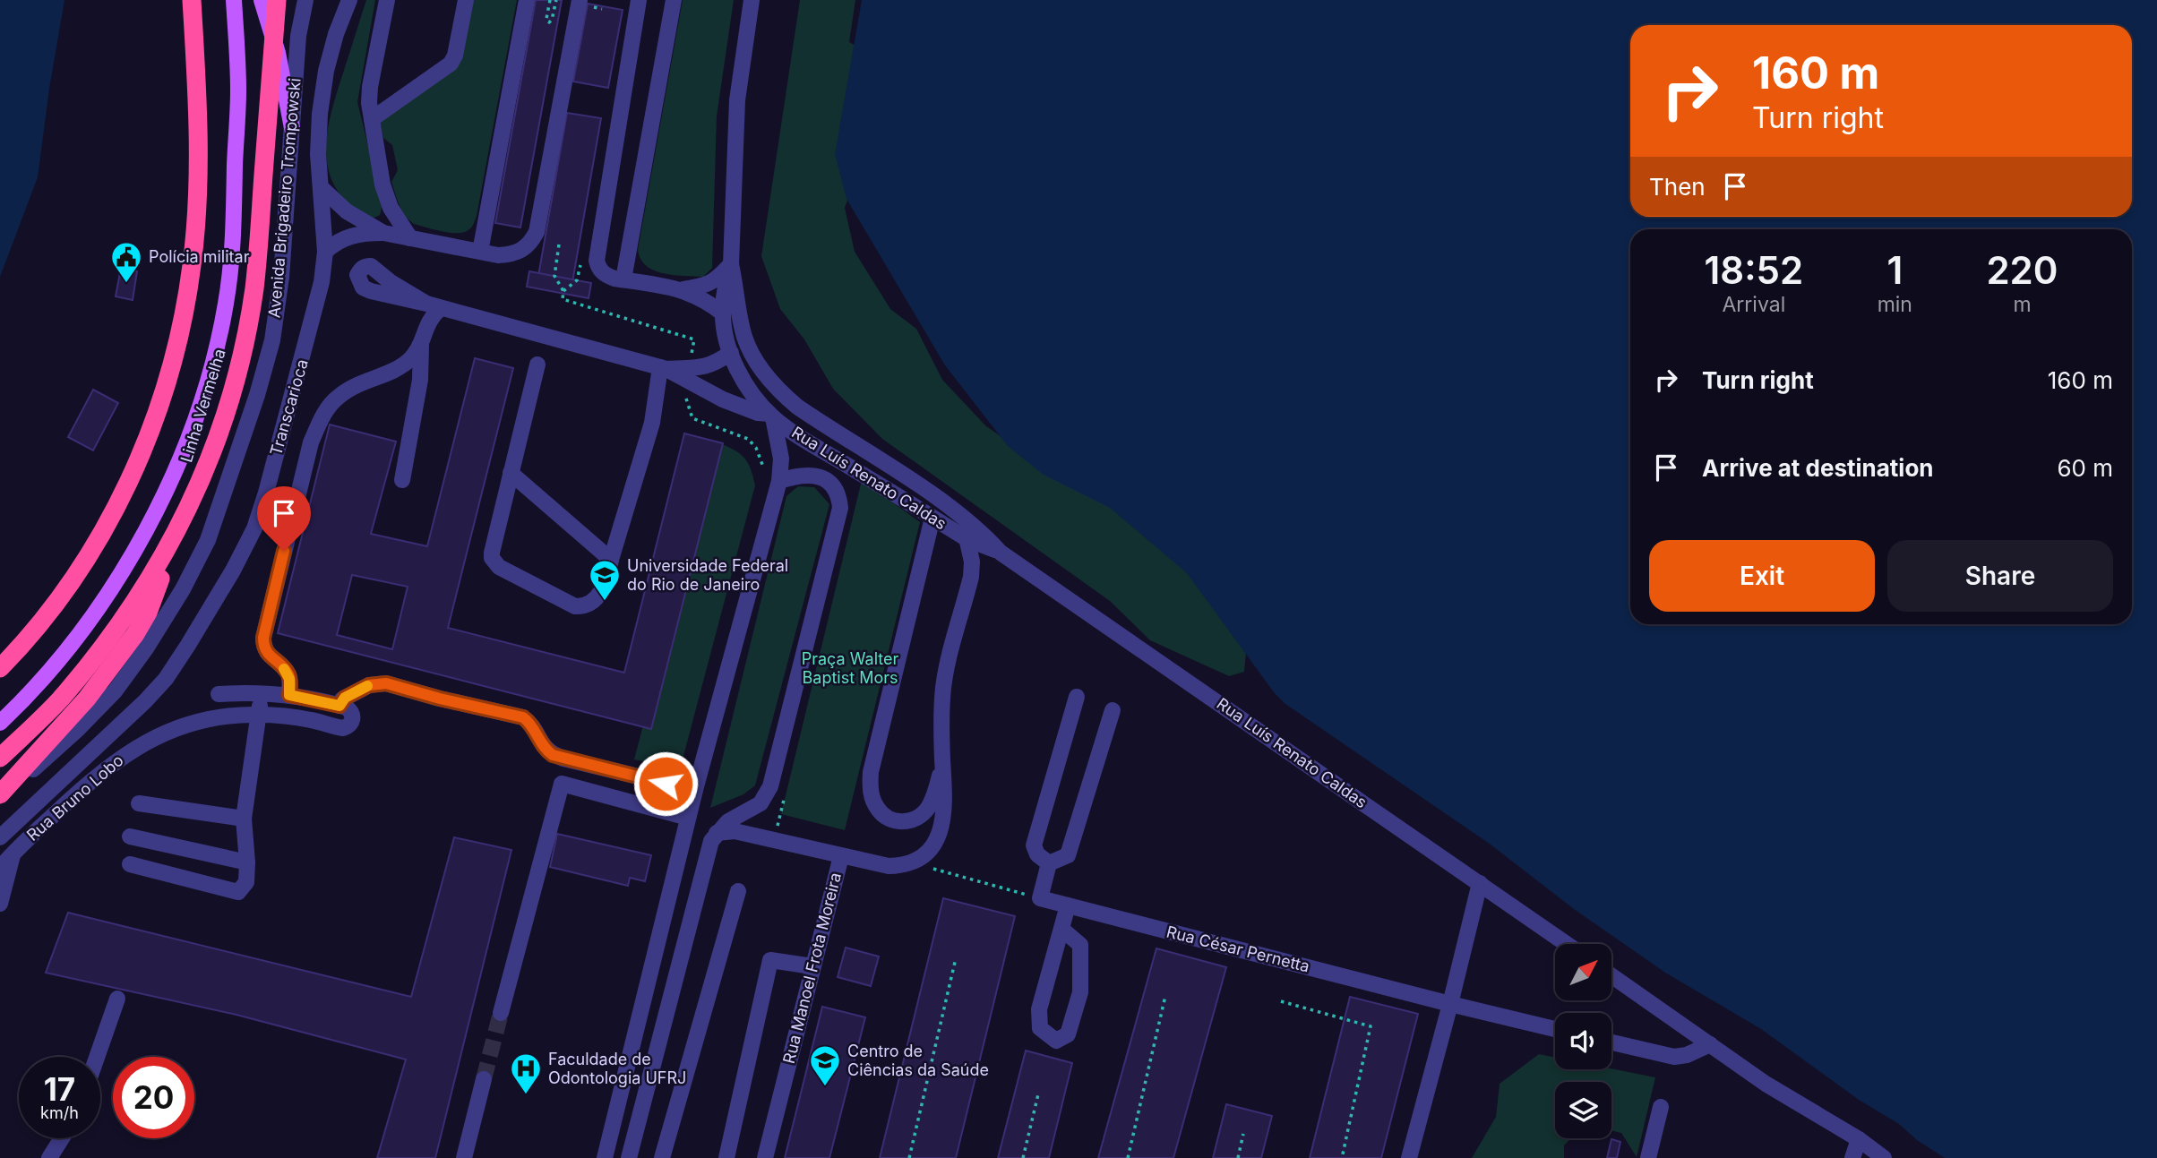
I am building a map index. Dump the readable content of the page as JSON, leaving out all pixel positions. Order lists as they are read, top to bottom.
{
  "streets": {
    "highway": ["Linha Vermelha"],
    "street": [
      "Avenida Brigadeiro Trompowski",
      "Transcarioca",
      "Rua Luís Renato Caldas",
      "Rua Bruno Lobo",
      "Rua César Pernetta",
      "Rua Manoel Frota Moreira"
    ]
  },
  "parks": ["Praça Walter Baptist Mors"],
  "places": {
    "public building": ["Polícia militar"],
    "school or university": ["Universidade Federal do Rio de Janeiro", "Centro de Ciências da Saúde"],
    "hospital": ["Faculdade de Odontologia UFRJ"]
  },
  "north": "top right",
  "page": {
    "turn": ["160 m", "Turn right"],
    "then": "Then",
    "eta": [
      "18:52",
      "Arrival",
      "1",
      "min",
      "220",
      "m"
    ],
    "list": [
      {
        "name": "Turn right",
        "value": "160 m"
      },
      {
        "name": "Arrive at destination",
        "value": "60 m"
      }
    ],
    "buttons": ["Exit", "Share"],
    "speed": "17 km/h",
    "limit": "20"
  }
}
